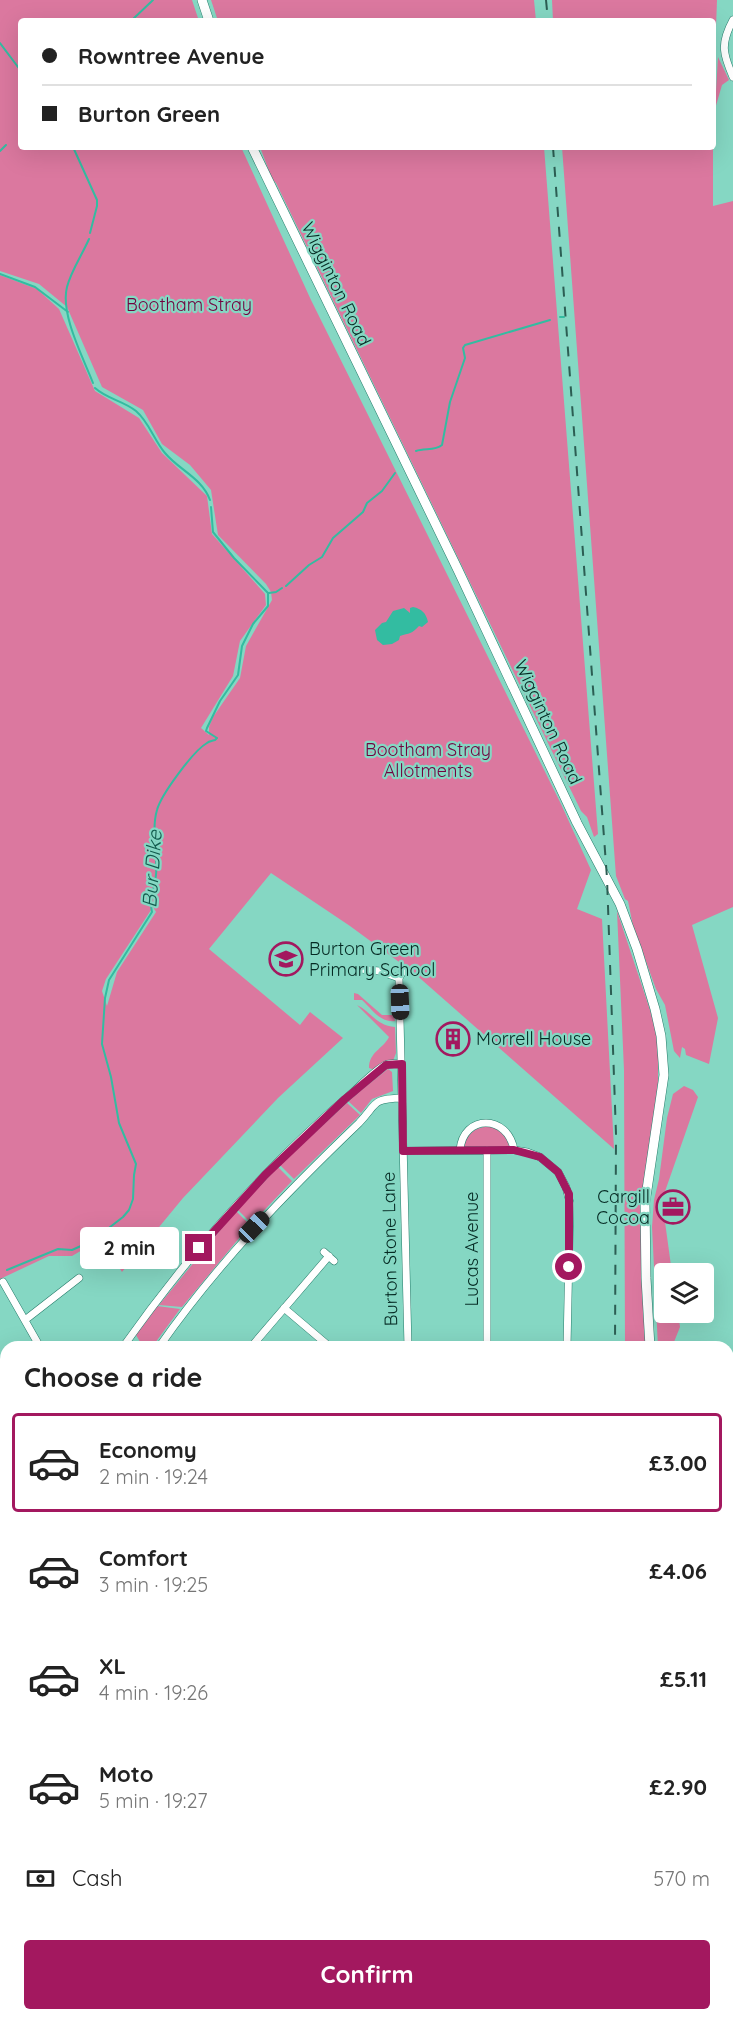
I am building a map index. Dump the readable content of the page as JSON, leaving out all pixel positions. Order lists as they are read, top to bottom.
{
  "streets": {
    "main road": ["Wigginton Road"],
    "street": ["Burton Stone Lane", "Lucas Avenue"]
  },
  "water": ["Bur Dike"],
  "parks": ["Bootham Stray", "Bootham Stray Allotments"],
  "places": {
    "school or university": ["Burton Green Primary School"],
    "building": ["Morrell House"],
    "office": ["Cargill Cocoa"]
  },
  "page": {
    "banner": ["Rowntree Avenue", "Burton Green"],
    "bubble": "2 min",
    "heading": "Choose a ride",
    "list": [
      {
        "name": "Economy",
        "note": "2 min · 19:24",
        "value": "£3.00"
      },
      {
        "name": "Comfort",
        "note": "3 min · 19:25",
        "value": "£4.06"
      },
      {
        "name": "XL",
        "note": "4 min · 19:26",
        "value": "£5.11"
      },
      {
        "name": "Moto",
        "note": "5 min · 19:27",
        "value": "£2.90"
      }
    ],
    "pay": ["Cash", "570 m"],
    "buttons": "Confirm"
  }
}
